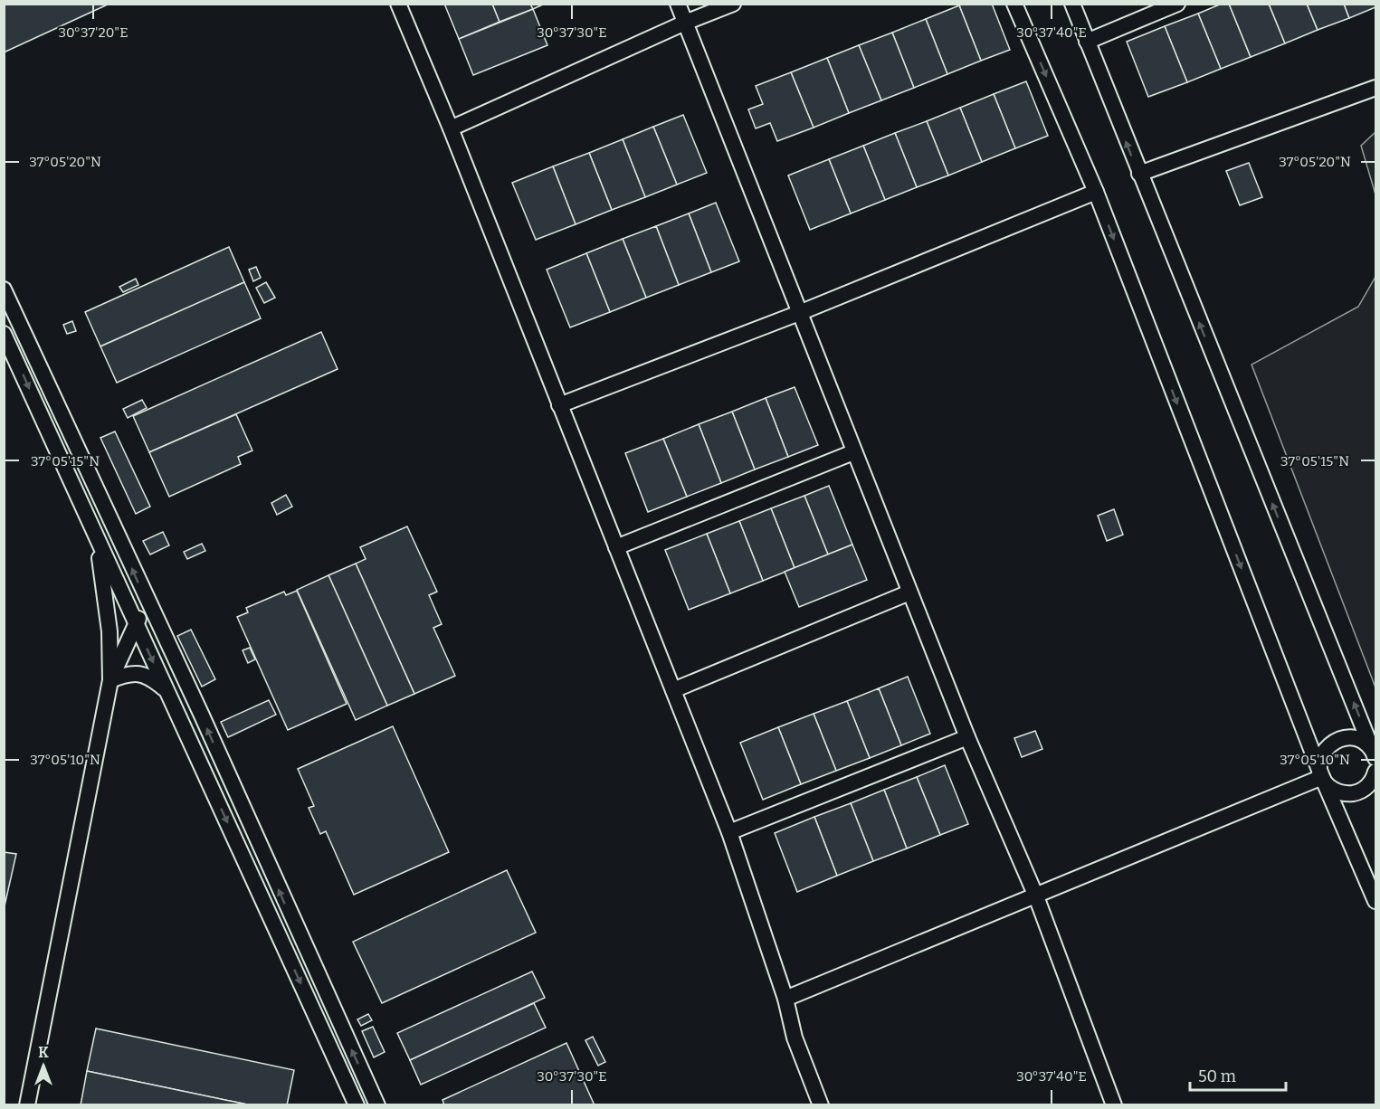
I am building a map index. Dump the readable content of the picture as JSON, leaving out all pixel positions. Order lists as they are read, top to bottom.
{
  "scale_bar": "50 m",
  "north": "top",
  "coordinates": [
    "30°37'20\"E",
    "30°37'30\"E",
    "30°37'40\"E",
    "37°05'20\"N",
    "37°05'15\"N",
    "37°05'10\"N"
  ]
}
